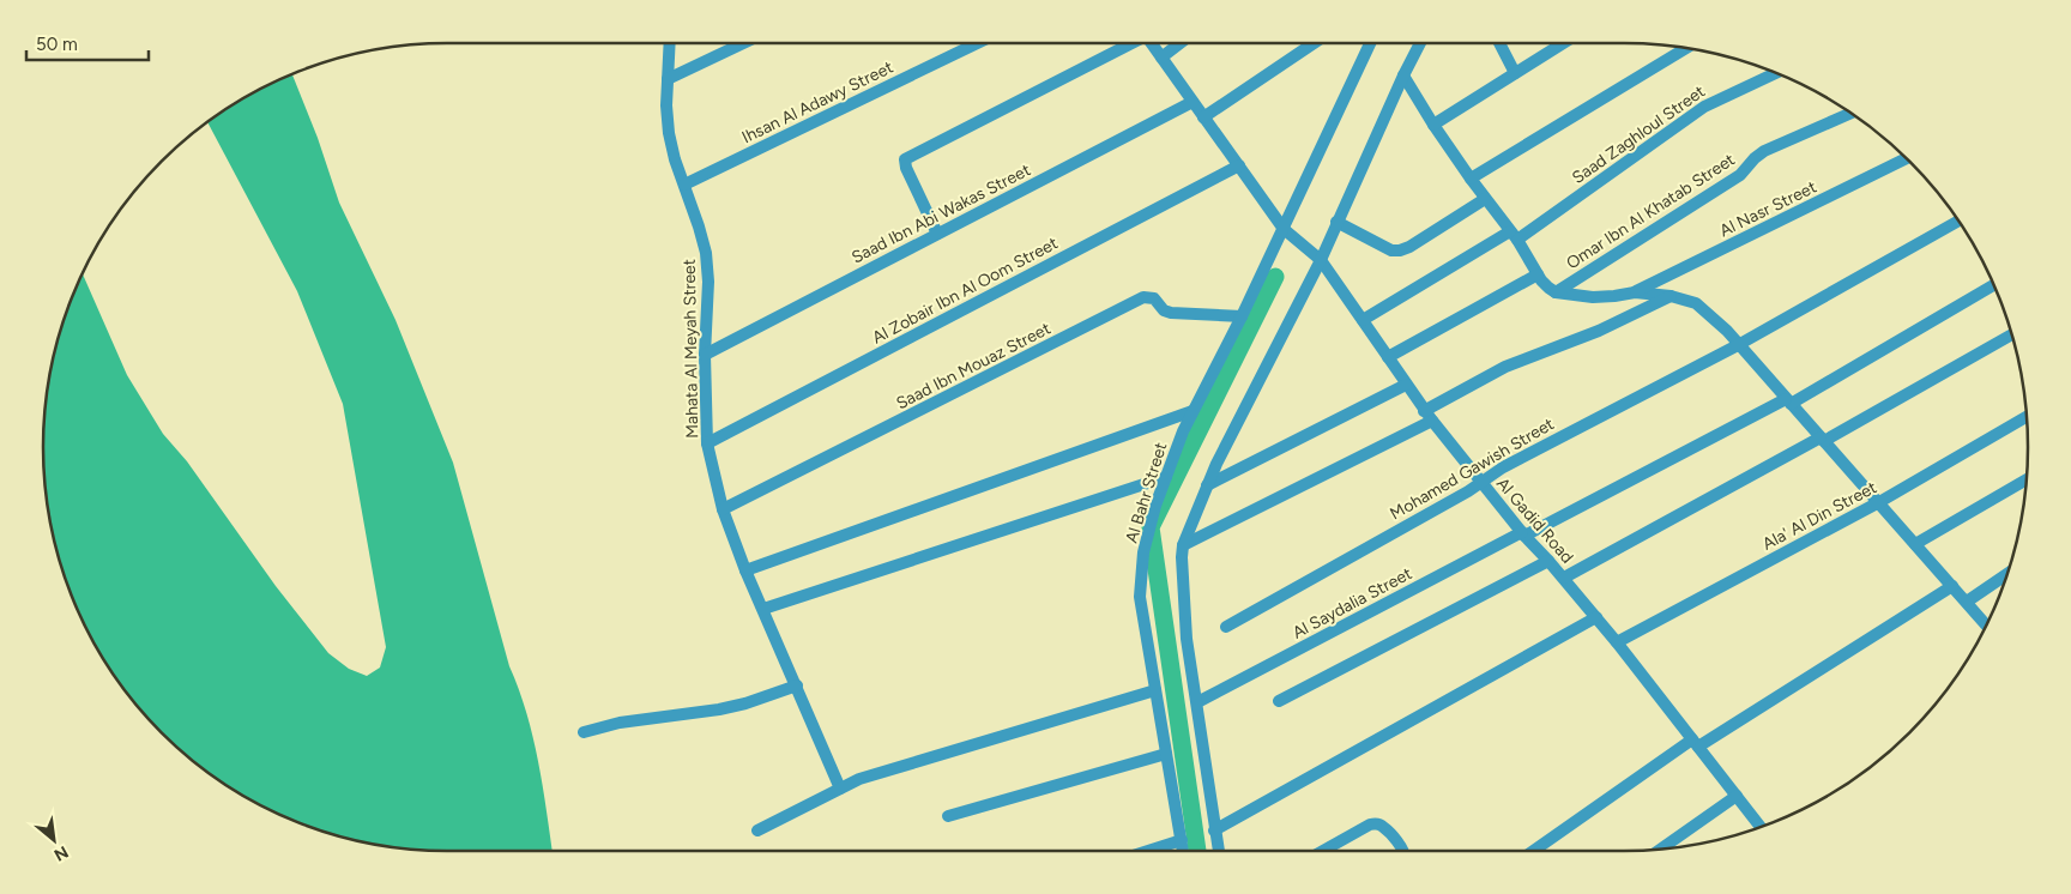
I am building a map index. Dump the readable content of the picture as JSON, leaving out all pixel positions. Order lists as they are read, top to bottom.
{
  "streets": {
    "street": [
      "Ihsan Al Adawy Street",
      "Saad Zaghloul Street",
      "Al Nasr Street",
      "Omar Ibn Al Khatab Street",
      "Saad Ibn Abi Wakas Street",
      "Al Zobair Ibn Al Oom Street",
      "Mahata Al Meyah Street",
      "Saad Ibn Mouaz Street",
      "Mohamed Gawish Street",
      "Al Bahr Street",
      "Ala' Al Din Street",
      "Al Gadid Road",
      "Al Saydalia Street"
    ]
  },
  "crossings": [
    ["Ihsan Al Adawy Street", "Mahata Al Meyah Street"],
    ["Saad Zaghloul Street", "Al Gadid Road"],
    ["Saad Ibn Abi Wakas Street", "Mahata Al Meyah Street"],
    ["Saad Ibn Abi Wakas Street", "Al Gadid Road"],
    ["Al Zobair Ibn Al Oom Street", "Mahata Al Meyah Street"],
    ["Al Zobair Ibn Al Oom Street", "Al Gadid Road"],
    ["Mahata Al Meyah Street", "Saad Ibn Mouaz Street"],
    ["Saad Ibn Mouaz Street", "Al Bahr Street"],
    ["Mohamed Gawish Street", "Al Gadid Road"],
    ["Al Bahr Street", "Al Gadid Road"],
    ["Ala' Al Din Street", "Al Gadid Road"],
    ["Al Gadid Road", "Al Saydalia Street"]
  ],
  "scale_bar": "50 m",
  "north": "bottom right"
}
